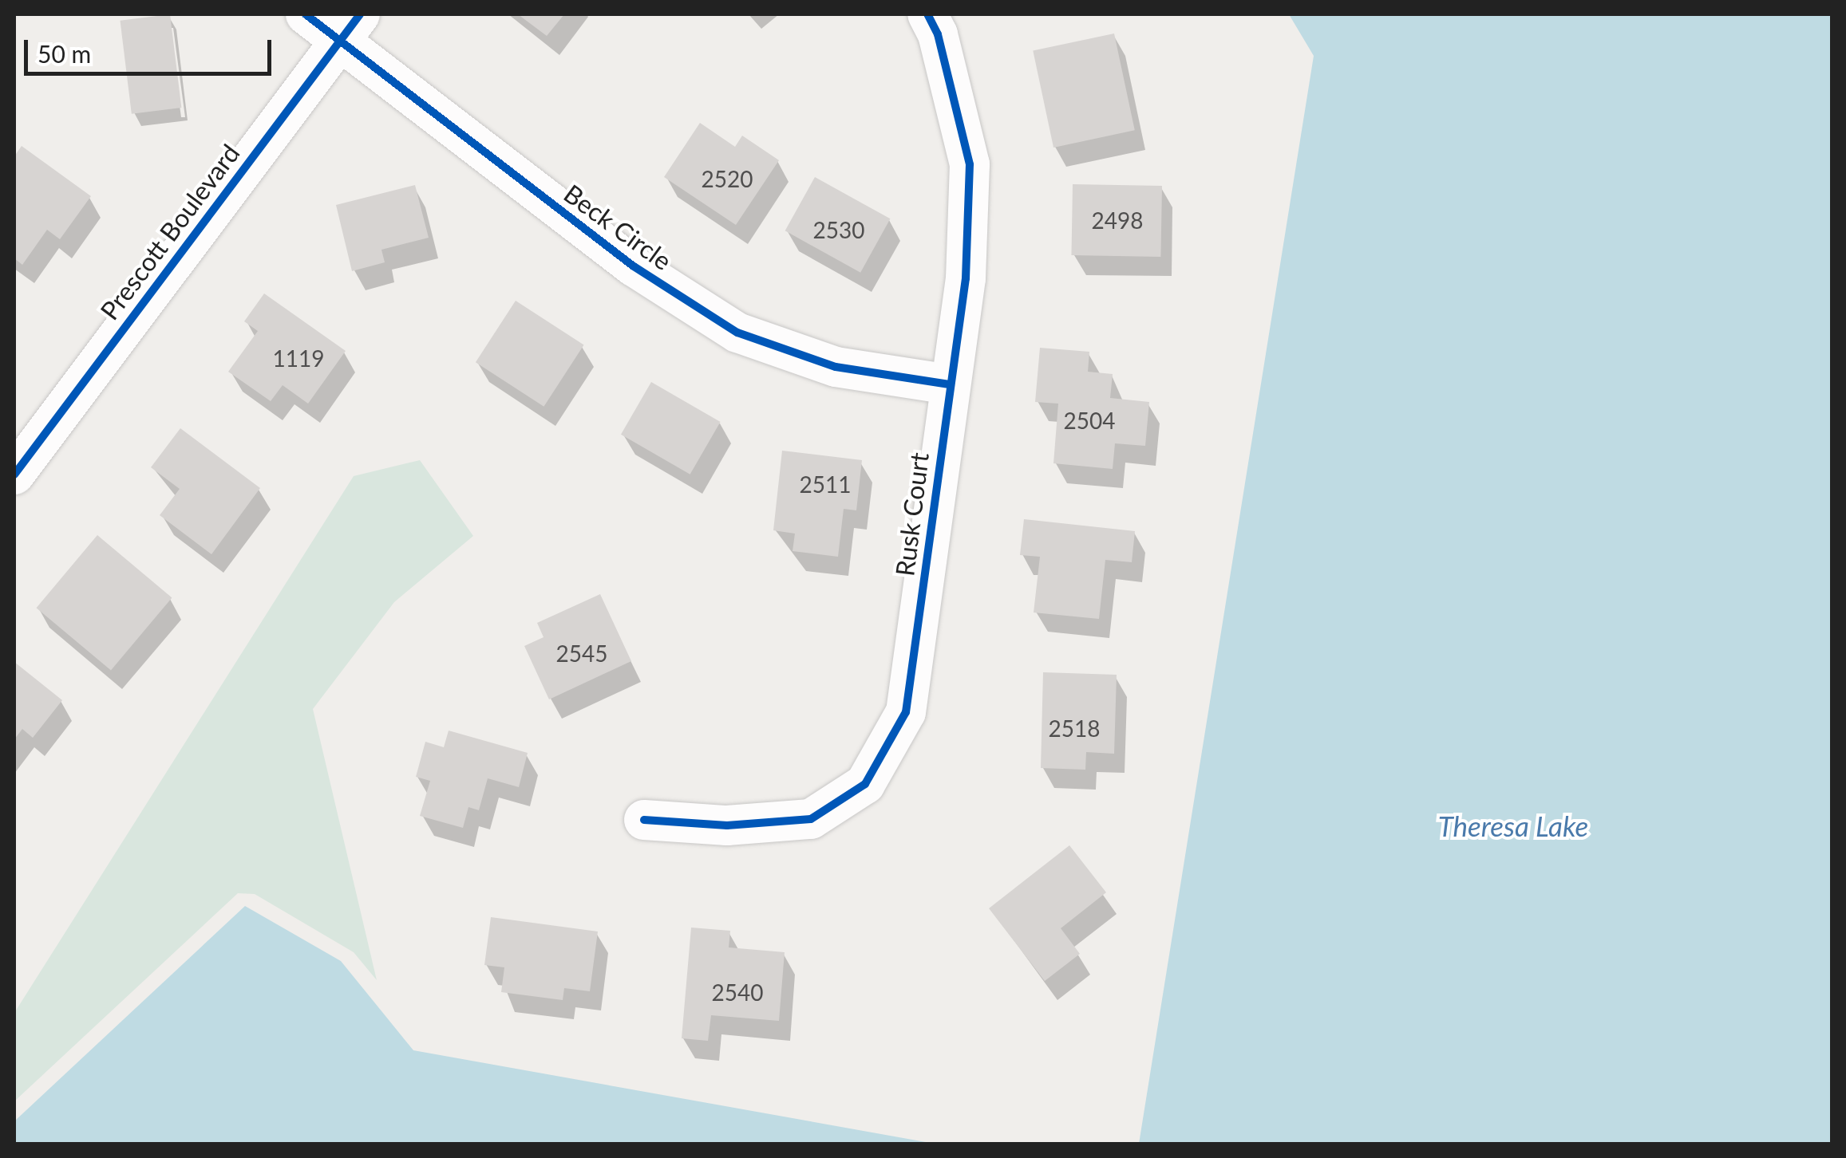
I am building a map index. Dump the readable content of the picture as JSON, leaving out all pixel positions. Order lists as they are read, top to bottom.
{
  "streets": {
    "street": ["Beck Circle", "Prescott Boulevard", "Rusk Court"]
  },
  "crossings": [
    ["Beck Circle", "Prescott Boulevard"],
    ["Beck Circle", "Rusk Court"]
  ],
  "water": ["Theresa Lake"],
  "house_numbers": [
    "2520",
    "2498",
    "2530",
    "1119",
    "2504",
    "2511",
    "2545",
    "2518",
    "2540"
  ],
  "scale_bar": "50 m"
}
